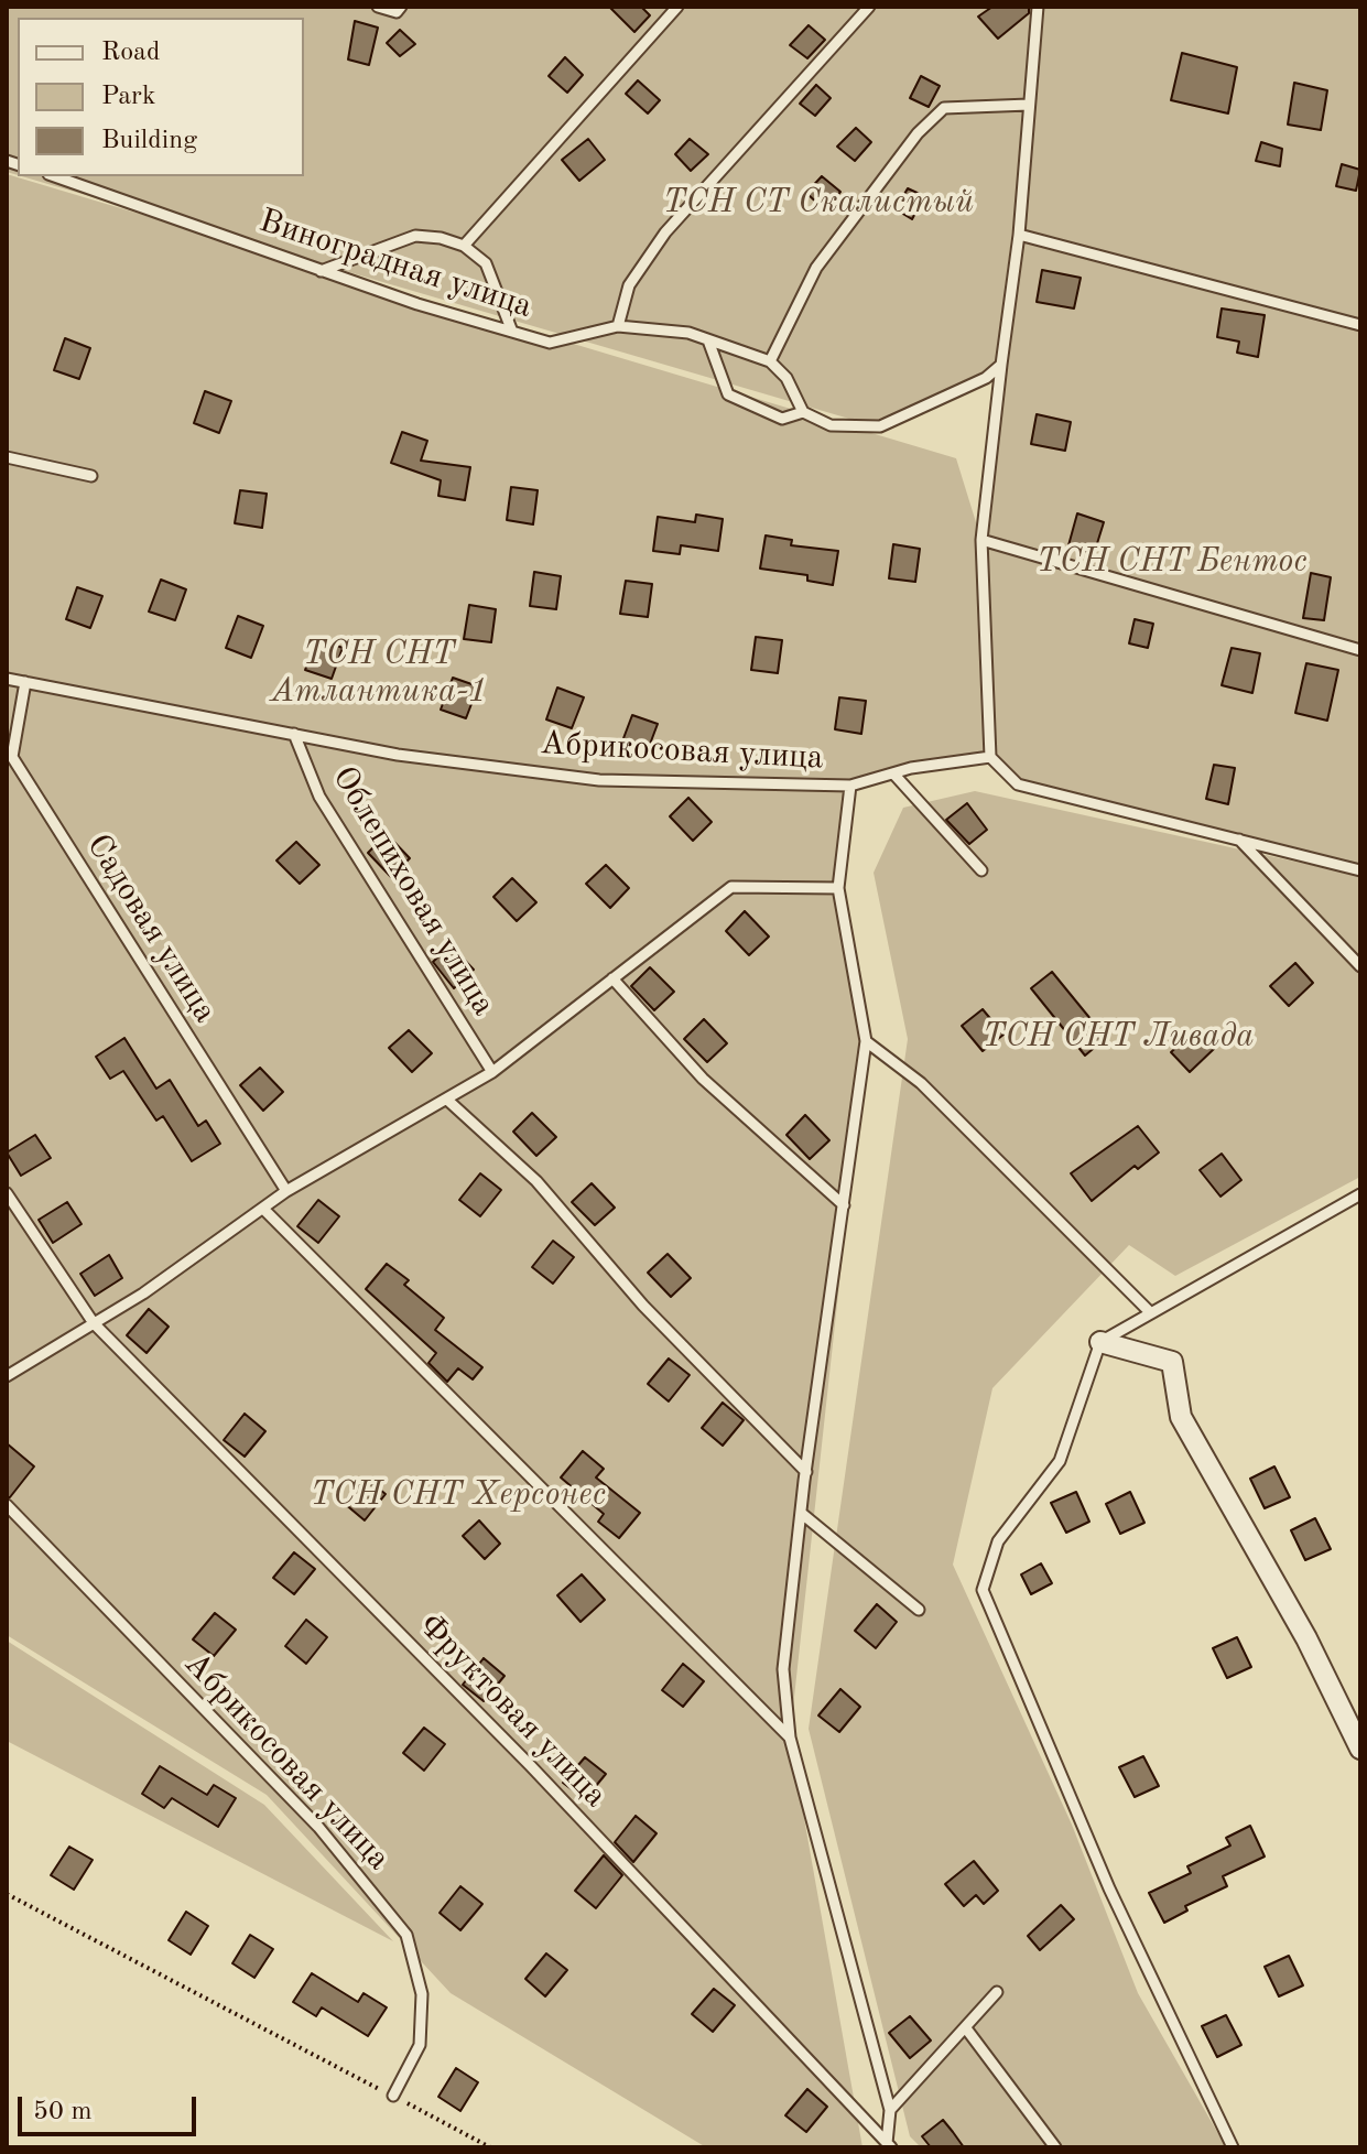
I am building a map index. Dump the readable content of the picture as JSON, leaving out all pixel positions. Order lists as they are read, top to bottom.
{
  "streets": {
    "lane": [
      "Виноградная улица",
      "Абрикосовая улица",
      "Облепиховая улица",
      "Садовая улица",
      "Фруктовая улица"
    ]
  },
  "crossings": [
    ["Абрикосовая улица", "Облепиховая улица"],
    ["Абрикосовая улица", "Садовая улица"]
  ],
  "parks": [
    "ТСН СТ Скалистый",
    "ТСН СНТ Бентос",
    "ТСН СНТ Атлантика-1",
    "ТСН СНТ Ливада",
    "ТСН СНТ Херсонес"
  ],
  "legend": ["Road", "Park", "Building"],
  "scale_bar": "50 m"
}
